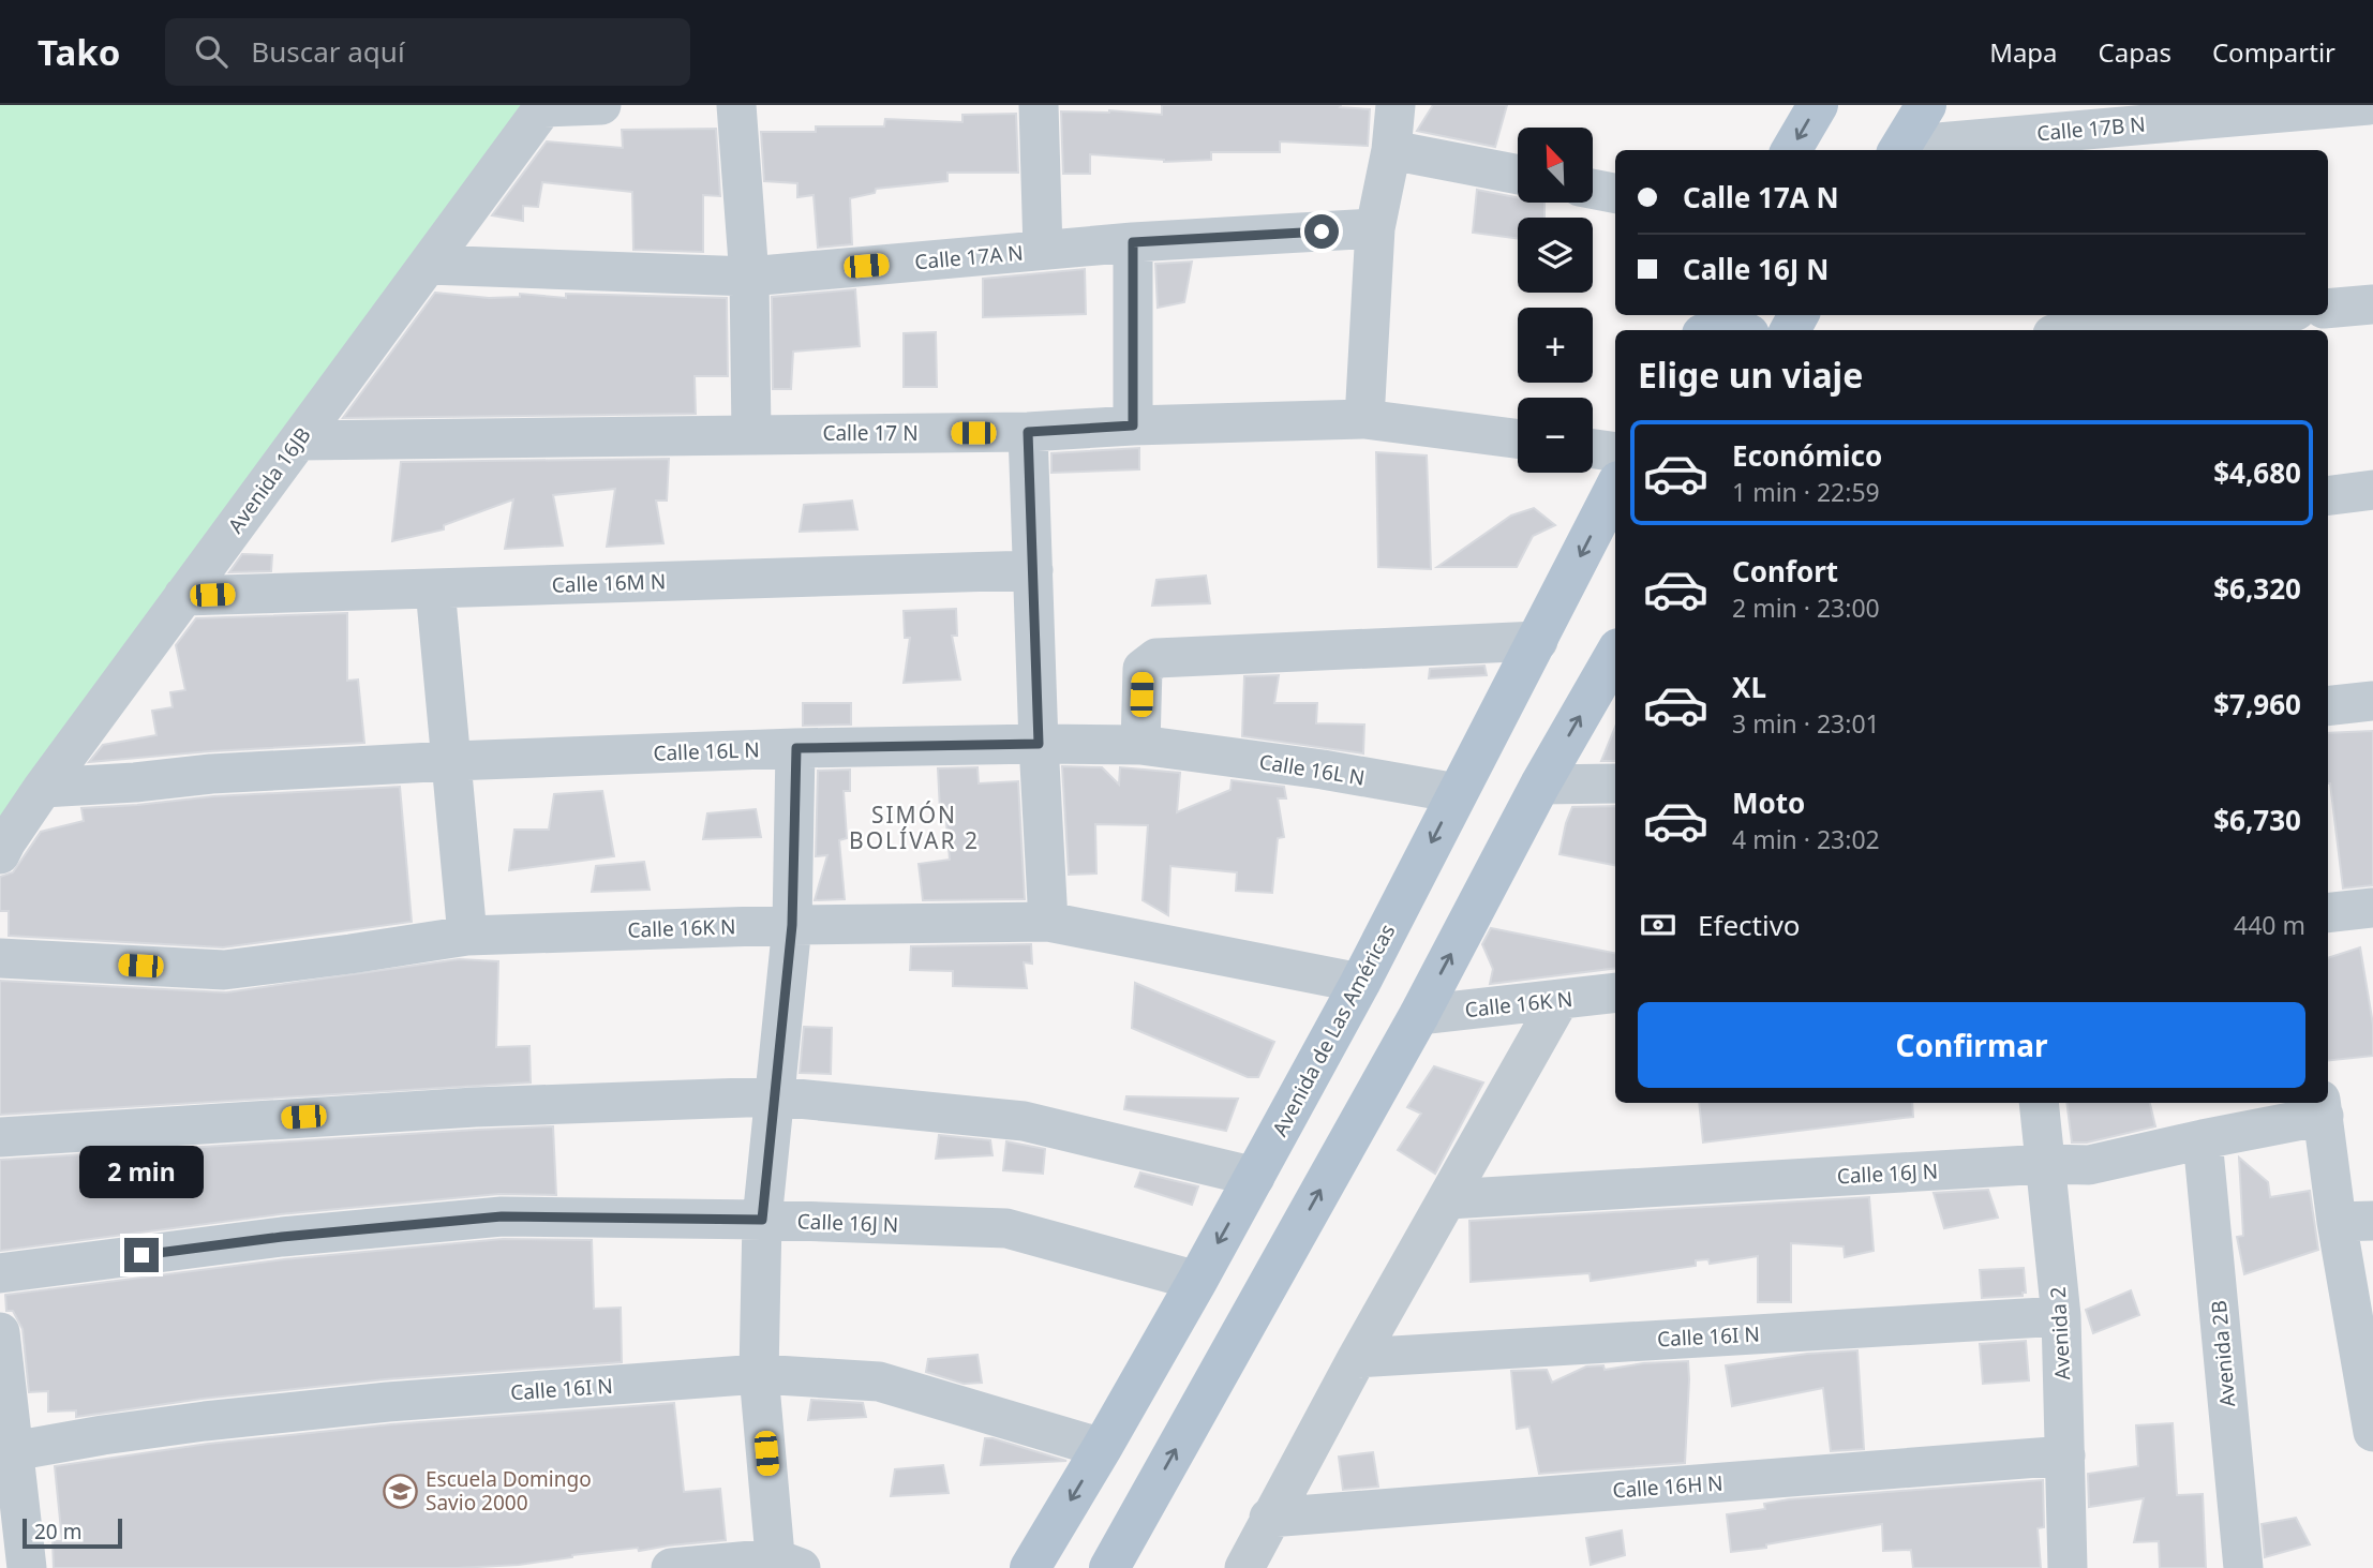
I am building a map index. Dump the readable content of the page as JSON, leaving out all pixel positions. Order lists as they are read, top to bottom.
{
  "streets": {
    "main road": ["Avenida de Las Américas"],
    "street": [
      "Calle 17B N",
      "Calle 17A N",
      "Calle 17 N",
      "Avenida 16JB",
      "Calle 16M N",
      "Calle 16L N",
      "Calle 16K N",
      "Calle 16J N",
      "Avenida 2",
      "Calle 16I N",
      "Avenida 2B",
      "Calle 16H N"
    ]
  },
  "crossings": [
    ["Calle 17A N", "Avenida 16JB"],
    ["Calle 17 N", "Avenida 16JB"],
    ["Avenida 16JB", "Calle 16M N"],
    ["Avenida 16JB", "Calle 16L N"],
    ["Calle 16L N", "Avenida de Las Américas"],
    ["Calle 16K N", "Avenida de Las Américas"],
    ["Avenida de Las Américas", "Calle 16J N"],
    ["Avenida de Las Américas", "Calle 16I N"],
    ["Calle 16J N", "Avenida 2"],
    ["Calle 16J N", "Avenida 2B"],
    ["Avenida 2", "Calle 16I N"],
    ["Avenida 2", "Calle 16H N"]
  ],
  "districts": ["SIMÓN BOLÍVAR 2"],
  "places": {
    "school or university": ["Escuela Domingo Savio 2000"]
  },
  "scale_bar": "20 m",
  "north": "top left",
  "page": {
    "header": "Tako",
    "search": "Buscar aquí",
    "nav": ["Mapa", "Capas", "Compartir"],
    "map_buttons": ["+", "−"],
    "banner": ["Calle 17A N", "Calle 16J N"],
    "heading": "Elige un viaje",
    "list": [
      {
        "name": "Económico",
        "note": "1 min · 22:59",
        "value": "$4,680"
      },
      {
        "name": "Confort",
        "note": "2 min · 23:00",
        "value": "$6,320"
      },
      {
        "name": "XL",
        "note": "3 min · 23:01",
        "value": "$7,960"
      },
      {
        "name": "Moto",
        "note": "4 min · 23:02",
        "value": "$6,730"
      }
    ],
    "pay": ["Efectivo", "440 m"],
    "buttons": "Confirmar",
    "bubble": "2 min",
    "scale": "20 m"
  }
}
